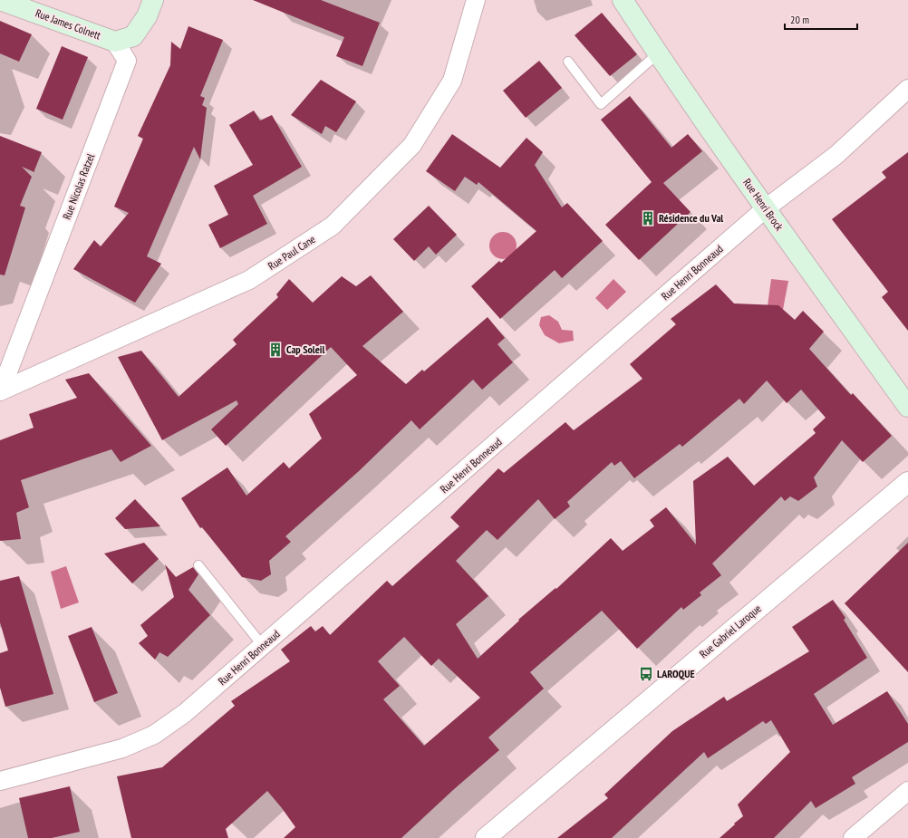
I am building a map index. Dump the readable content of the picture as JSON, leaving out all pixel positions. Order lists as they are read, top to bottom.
{
  "streets": {
    "main road": ["Rue James Colnett", "Rue Henri Brock"],
    "street": [
      "Rue Nicolas Ratzel",
      "Rue Paul Cane",
      "Rue Henri Bonneaud",
      "Rue Gabriel Laroque"
    ]
  },
  "crossings": [
    ["Rue James Colnett", "Rue Nicolas Ratzel"],
    ["Rue Nicolas Ratzel", "Rue Paul Cane"],
    ["Rue Henri Brock", "Rue Henri Bonneaud"]
  ],
  "places": {
    "building": ["Résidence du Val", "Cap Soleil"],
    "bus stop": ["LAROQUE"]
  },
  "scale_bar": "20 m"
}
